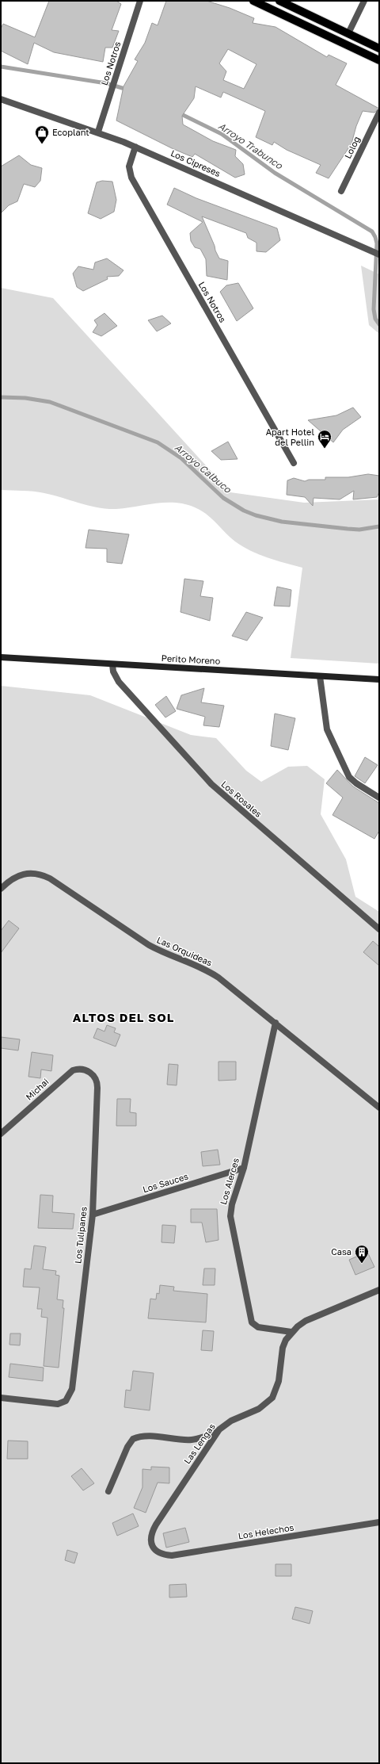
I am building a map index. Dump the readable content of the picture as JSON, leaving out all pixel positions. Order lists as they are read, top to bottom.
{
  "streets": {
    "main road": ["Perito Moreno"],
    "street": [
      "Los Notros",
      "Lolog",
      "Los Cipreses",
      "Los Rosales",
      "Las Orquideas",
      "Michai",
      "Los Alerces",
      "Los Sauces",
      "Los Tulipanes",
      "Las Lengas",
      "Los Helechos"
    ]
  },
  "crossings": [
    ["Los Notros", "Los Cipreses"],
    ["Perito Moreno", "Los Rosales"],
    ["Las Orquideas", "Los Alerces"],
    ["Michai", "Los Tulipanes"],
    ["Los Alerces", "Los Sauces"],
    ["Los Alerces", "Las Lengas"],
    ["Los Sauces", "Los Tulipanes"],
    ["Las Lengas", "Los Helechos"]
  ],
  "districts": ["ALTOS DEL SOL"],
  "water": ["Arroyo Trabunco", "Arroyo Calbuco"],
  "places": {
    "shop": ["Ecoplant"],
    "hotel": ["Apart Hotel del Pellin"],
    "building": ["Casa"]
  }
}
